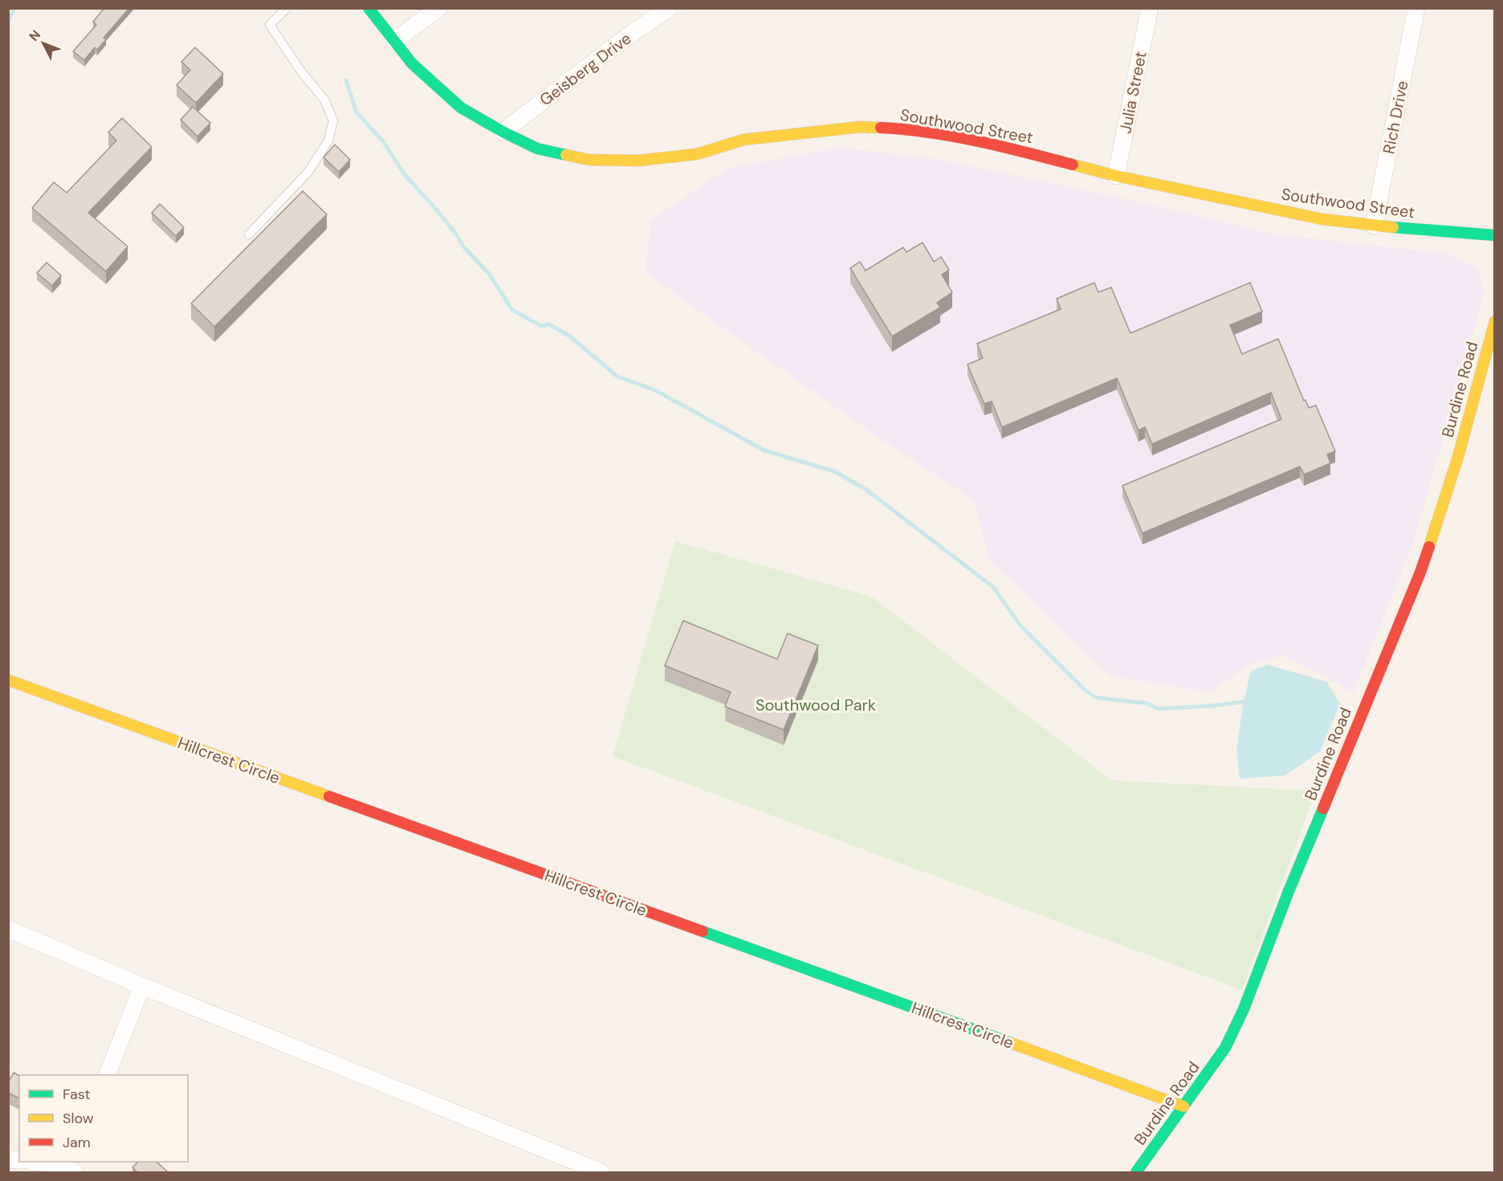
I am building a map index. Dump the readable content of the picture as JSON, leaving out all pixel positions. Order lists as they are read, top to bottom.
{
  "streets": {
    "street": [
      "Geisberg Drive",
      "Julia Street",
      "Rich Drive",
      "Southwood Street",
      "Burdine Road",
      "Hillcrest Circle"
    ]
  },
  "crossings": [
    ["Geisberg Drive", "Southwood Street"],
    ["Julia Street", "Southwood Street"],
    ["Rich Drive", "Southwood Street"],
    ["Burdine Road", "Hillcrest Circle"]
  ],
  "parks": ["Southwood Park"],
  "legend": ["Fast", "Slow", "Jam"],
  "north": "top left"
}
